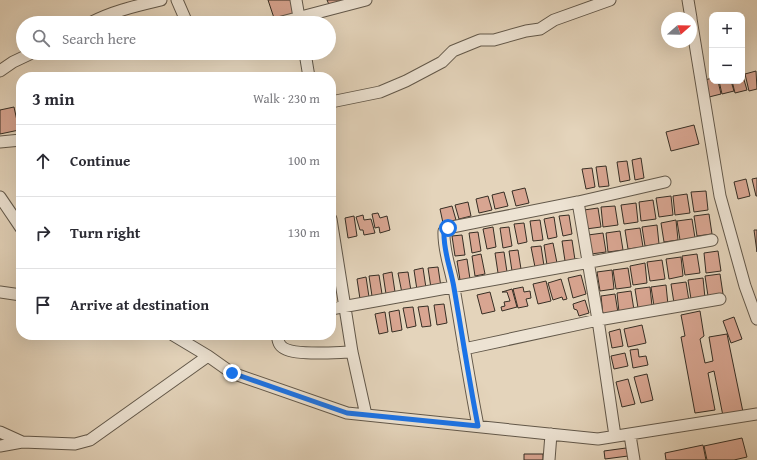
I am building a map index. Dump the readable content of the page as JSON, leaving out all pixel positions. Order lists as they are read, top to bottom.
{
  "north": "right",
  "page": {
    "map_buttons": ["+", "−"],
    "search": "Search here",
    "heading": ["3 min", "Walk · 230 m"],
    "list": [
      ["Continue", "100 m"],
      ["Turn right", "130 m"],
      "Arrive at destination"
    ]
  }
}
